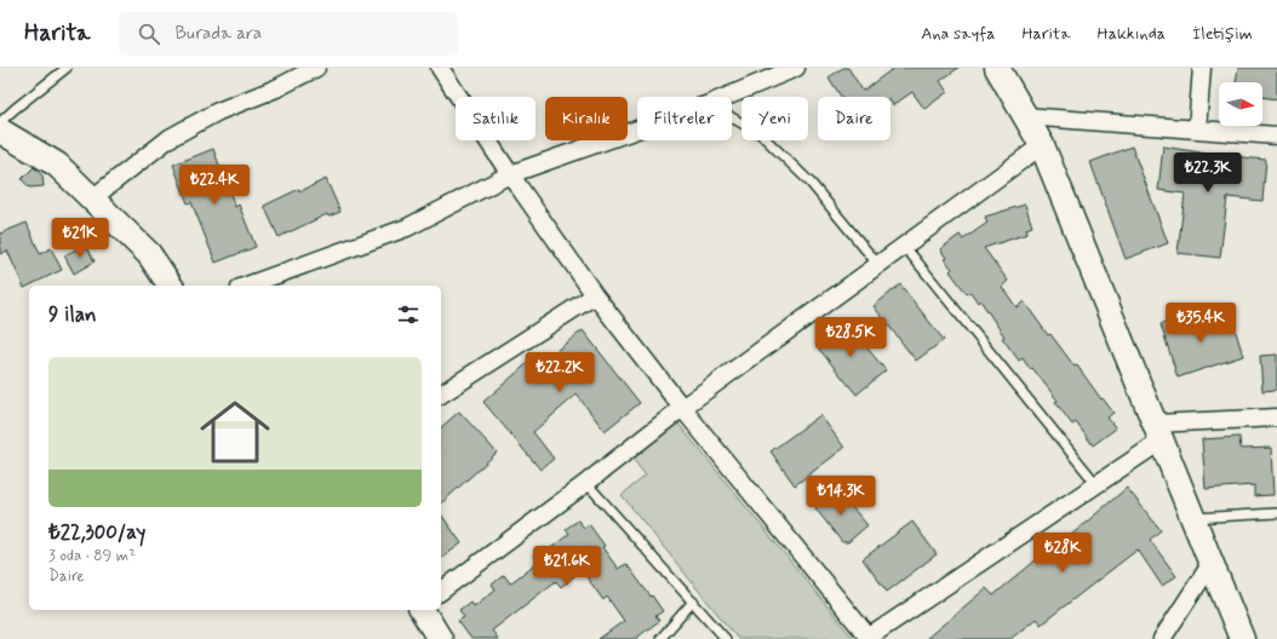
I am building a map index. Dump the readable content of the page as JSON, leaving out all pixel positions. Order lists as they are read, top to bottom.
{
  "north": "right",
  "page": {
    "header": "Harita",
    "search": "Burada ara",
    "nav": [
      "Ana sayfa",
      "Harita",
      "Hakkında",
      "İletişim"
    ],
    "chip": [
      "Satılık",
      "Kiralık",
      "Filtreler",
      "Yeni",
      "Daire"
    ],
    "price": [
      "₺22.3K",
      "₺22.4K",
      "₺21K",
      "₺35.4K",
      "₺28.5K",
      "₺22.2K",
      "₺14.3K",
      "₺28K",
      "₺21.6K"
    ],
    "heading": "9 ilan",
    "list": [
      {
        "name": "₺22,300/ay",
        "note": "3 oda · 89 m² · Daire"
      }
    ]
  }
}
